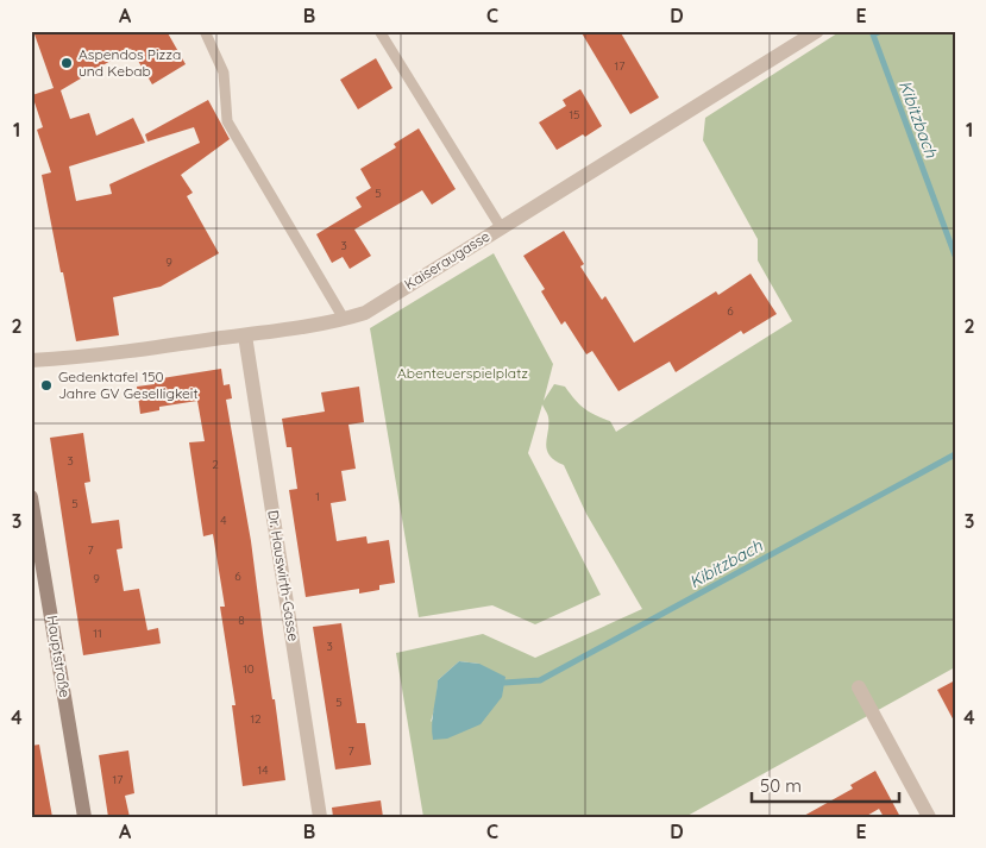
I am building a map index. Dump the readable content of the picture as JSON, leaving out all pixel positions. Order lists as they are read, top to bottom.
{
  "streets": {
    "main road": ["Hauptstraße"],
    "street": ["Kaiseraugasse", "Dr. Hauswirth-Gasse"]
  },
  "crossings": [
    ["Kaiseraugasse", "Dr. Hauswirth-Gasse"]
  ],
  "water": ["Kibitzbach"],
  "parks": ["Abenteuerspielplatz"],
  "places": ["Aspendos Pizza und Kebab", "Gedenktafel 150 Jahre GV Geselligkeit"],
  "house_numbers": [
    "17",
    "15",
    "5",
    "3",
    "9",
    "6",
    "3",
    "2",
    "1",
    "5",
    "4",
    "7",
    "6",
    "9",
    "8",
    "11",
    "3",
    "10",
    "5",
    "12",
    "7",
    "14",
    "17"
  ],
  "scale_bar": "50 m",
  "grid": {
    "columns": [
      "A",
      "B",
      "C",
      "D",
      "E"
    ],
    "rows": [
      "1",
      "2",
      "3",
      "4"
    ]
  }
}
